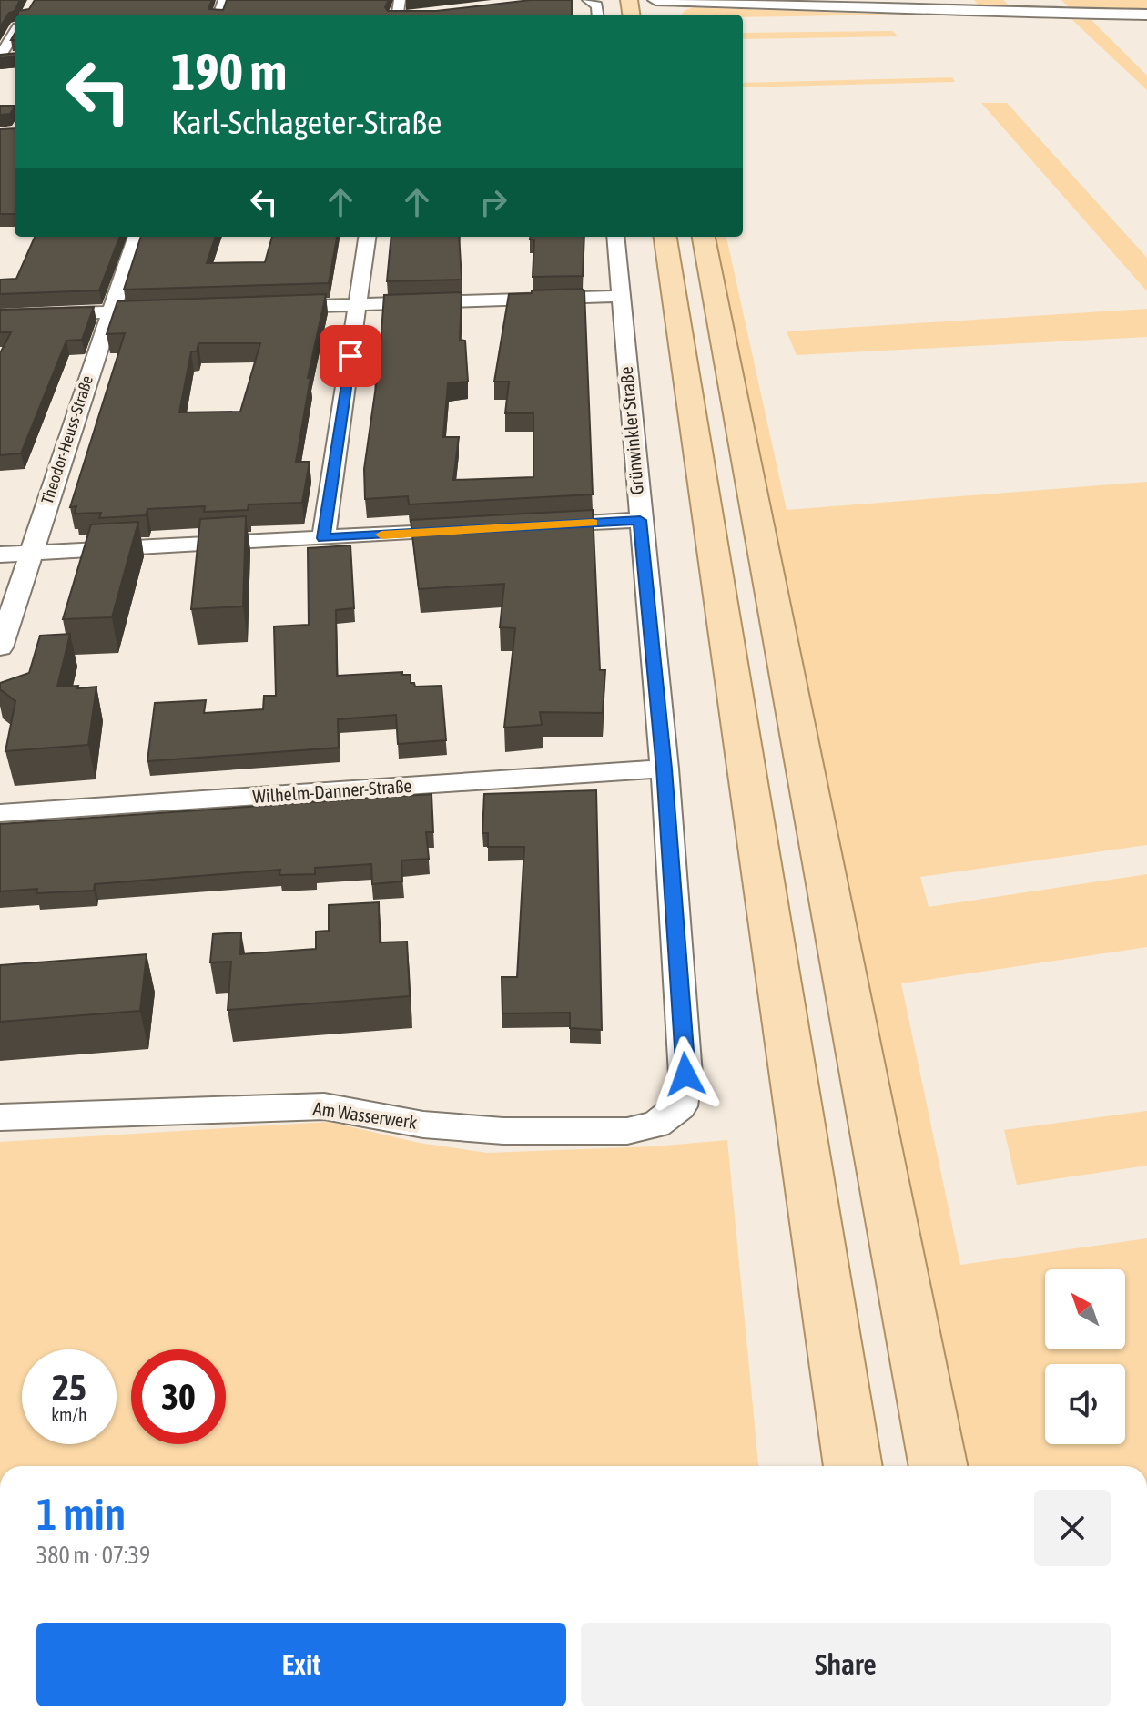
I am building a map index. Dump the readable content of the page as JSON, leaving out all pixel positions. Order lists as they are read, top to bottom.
{
  "streets": {
    "street": [
      "Grünwinkler Straße",
      "Theodor-Heuss-Straße",
      "Wilhelm-Danner-Straße",
      "Am Wasserwerk"
    ]
  },
  "crossings": [
    ["Grünwinkler Straße", "Wilhelm-Danner-Straße"],
    ["Grünwinkler Straße", "Am Wasserwerk"]
  ],
  "north": "top left",
  "page": {
    "turn": ["190 m", "Karl-Schlageter-Straße"],
    "speed": "25 km/h",
    "limit": "30",
    "heading": ["1 min", "380 m · 07:39"],
    "buttons": ["Exit", "Share"]
  }
}
